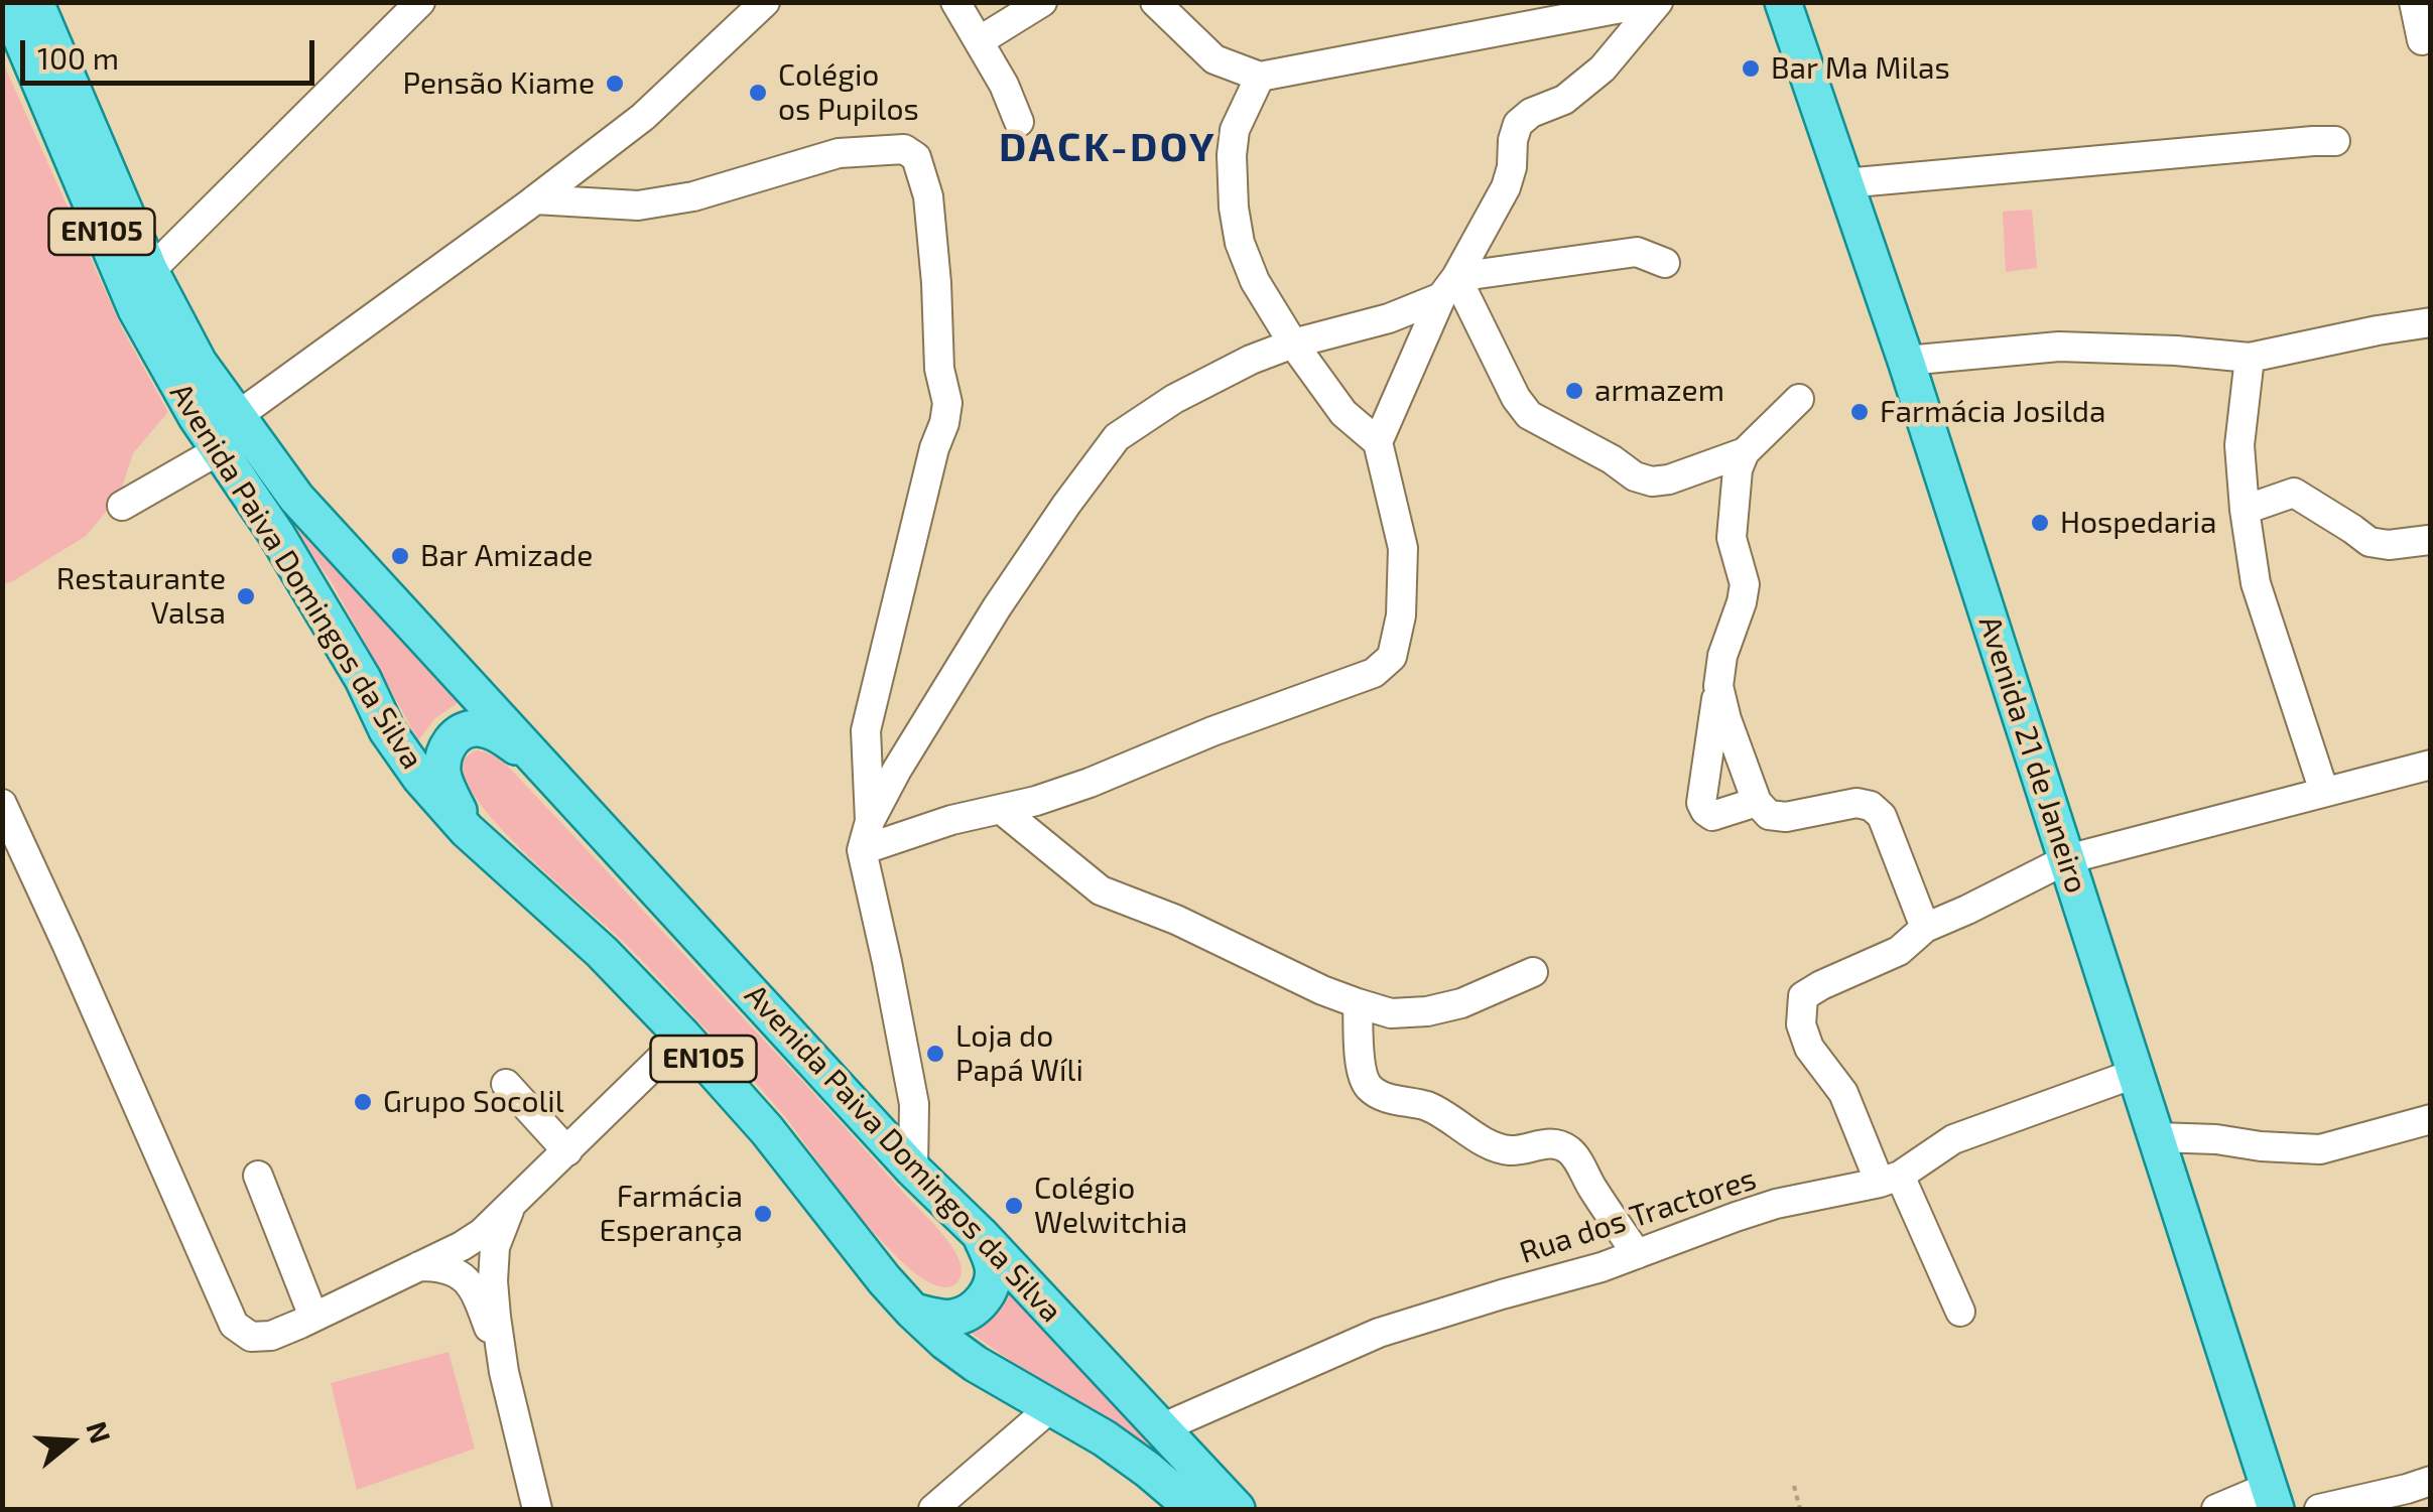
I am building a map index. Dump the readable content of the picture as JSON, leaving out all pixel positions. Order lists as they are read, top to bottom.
{
  "streets": {
    "main road": ["EN105", "Avenida Paiva Domingos da Silva", "Avenida 21 de Janeiro"],
    "street": ["Rua dos Tractores"]
  },
  "crossings": [
    ["Avenida Paiva Domingos da Silva", "Rua dos Tractores"],
    ["Avenida 21 de Janeiro", "Rua dos Tractores"]
  ],
  "districts": ["DACK-DOY"],
  "places": [
    "Bar Ma Milas",
    "Pensão Kiame",
    "Colégio os Pupilos",
    "armazem",
    "Farmácia Josilda",
    "Hospedaria",
    "Bar Amizade",
    "Restaurante Valsa",
    "Loja do Papá Wíli",
    "Grupo Socolil",
    "Colégio Welwitchia",
    "Farmácia Esperança"
  ],
  "scale_bar": "100 m",
  "north": "right"
}
